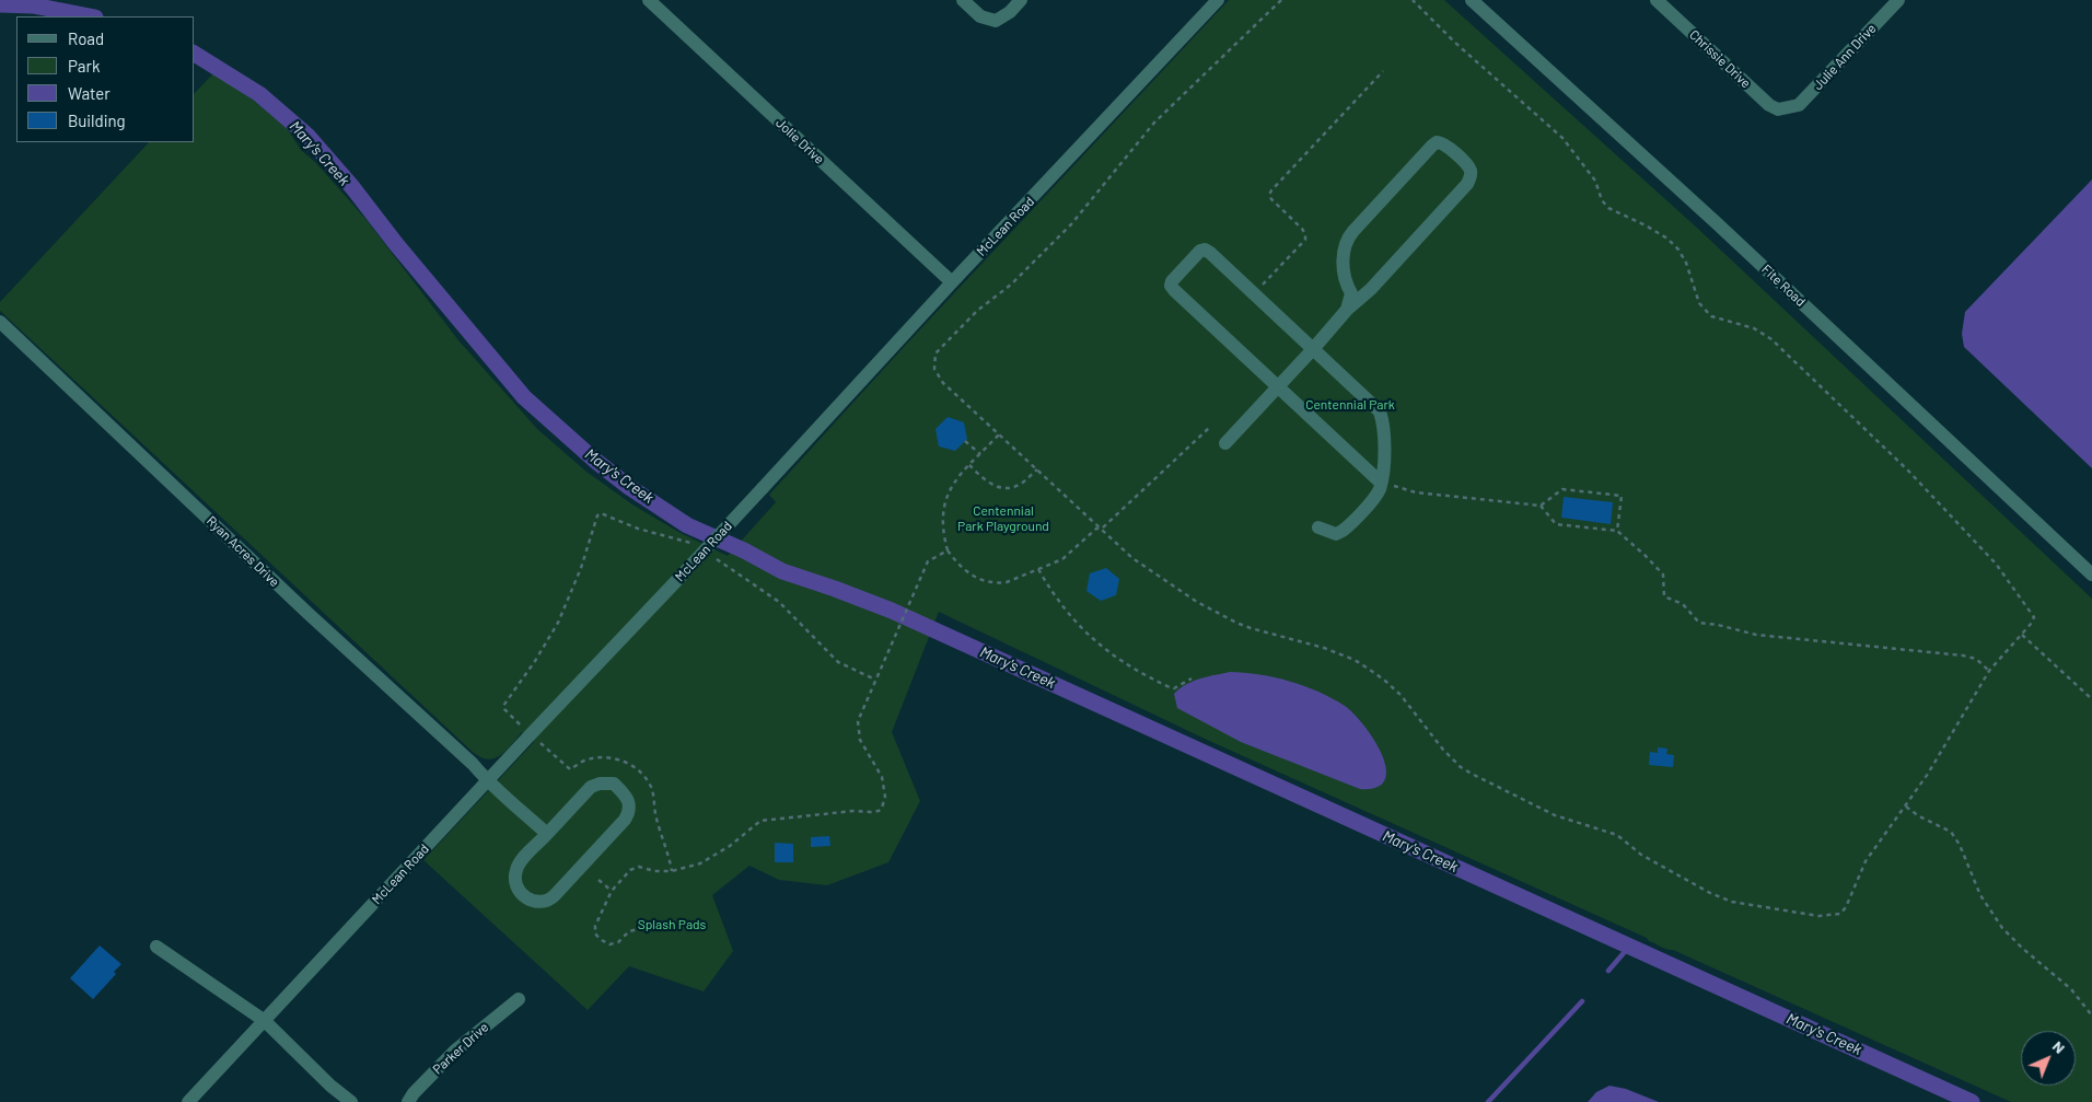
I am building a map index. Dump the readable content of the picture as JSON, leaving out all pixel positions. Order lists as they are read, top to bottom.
{
  "streets": {
    "street": [
      "Julie Ann Drive",
      "Chrissie Drive",
      "Jolie Drive",
      "McLean Road",
      "Fite Road",
      "Ryan Acres Drive",
      "Parker Drive"
    ]
  },
  "crossings": [
    ["Julie Ann Drive", "Chrissie Drive"],
    ["Jolie Drive", "McLean Road"],
    ["McLean Road", "Ryan Acres Drive"]
  ],
  "water": ["Mary's Creek"],
  "parks": ["Centennial Park", "Centennial Park Playground", "Splash Pads"],
  "legend": [
    "Road",
    "Park",
    "Water",
    "Building"
  ],
  "north": "top right"
}
